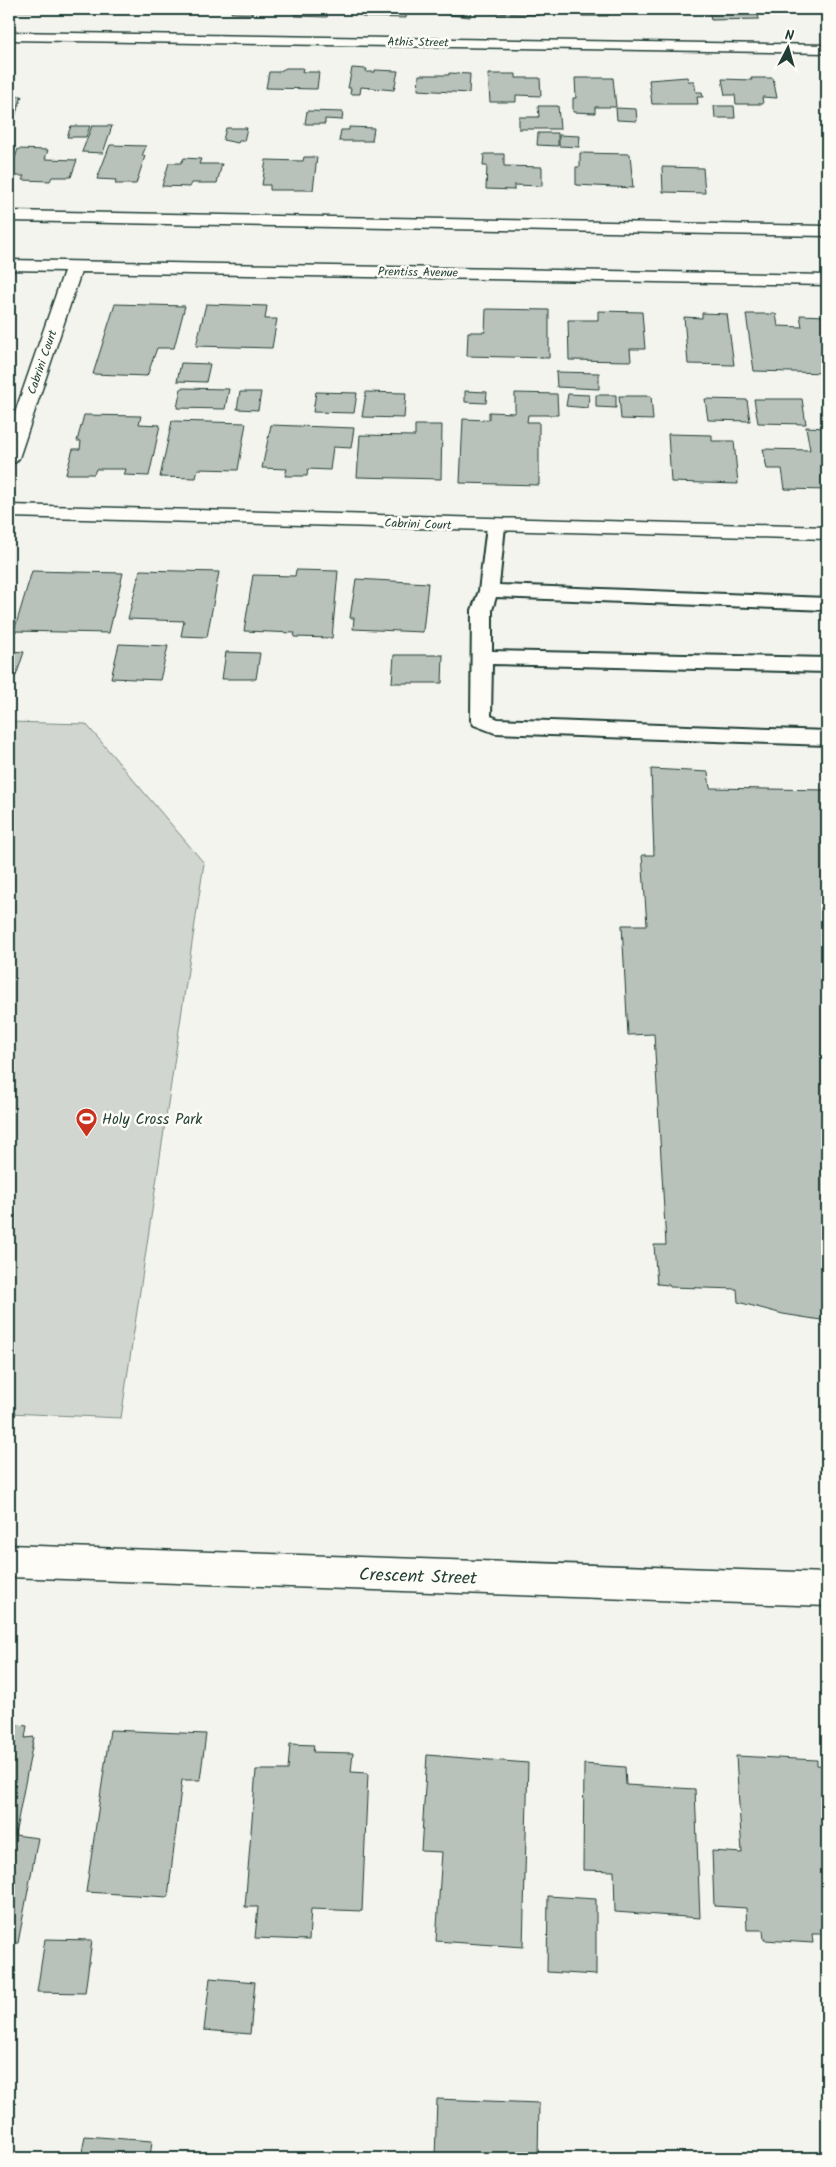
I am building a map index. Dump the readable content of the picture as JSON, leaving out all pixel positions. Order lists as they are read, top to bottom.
{
  "streets": {
    "street": [
      "Athis Street",
      "Prentiss Avenue",
      "Cabrini Court",
      "Crescent Street"
    ]
  },
  "crossings": [
    ["Prentiss Avenue", "Cabrini Court"]
  ],
  "places": {
    "sports": ["Holy Cross Park"]
  },
  "north": "top"
}
